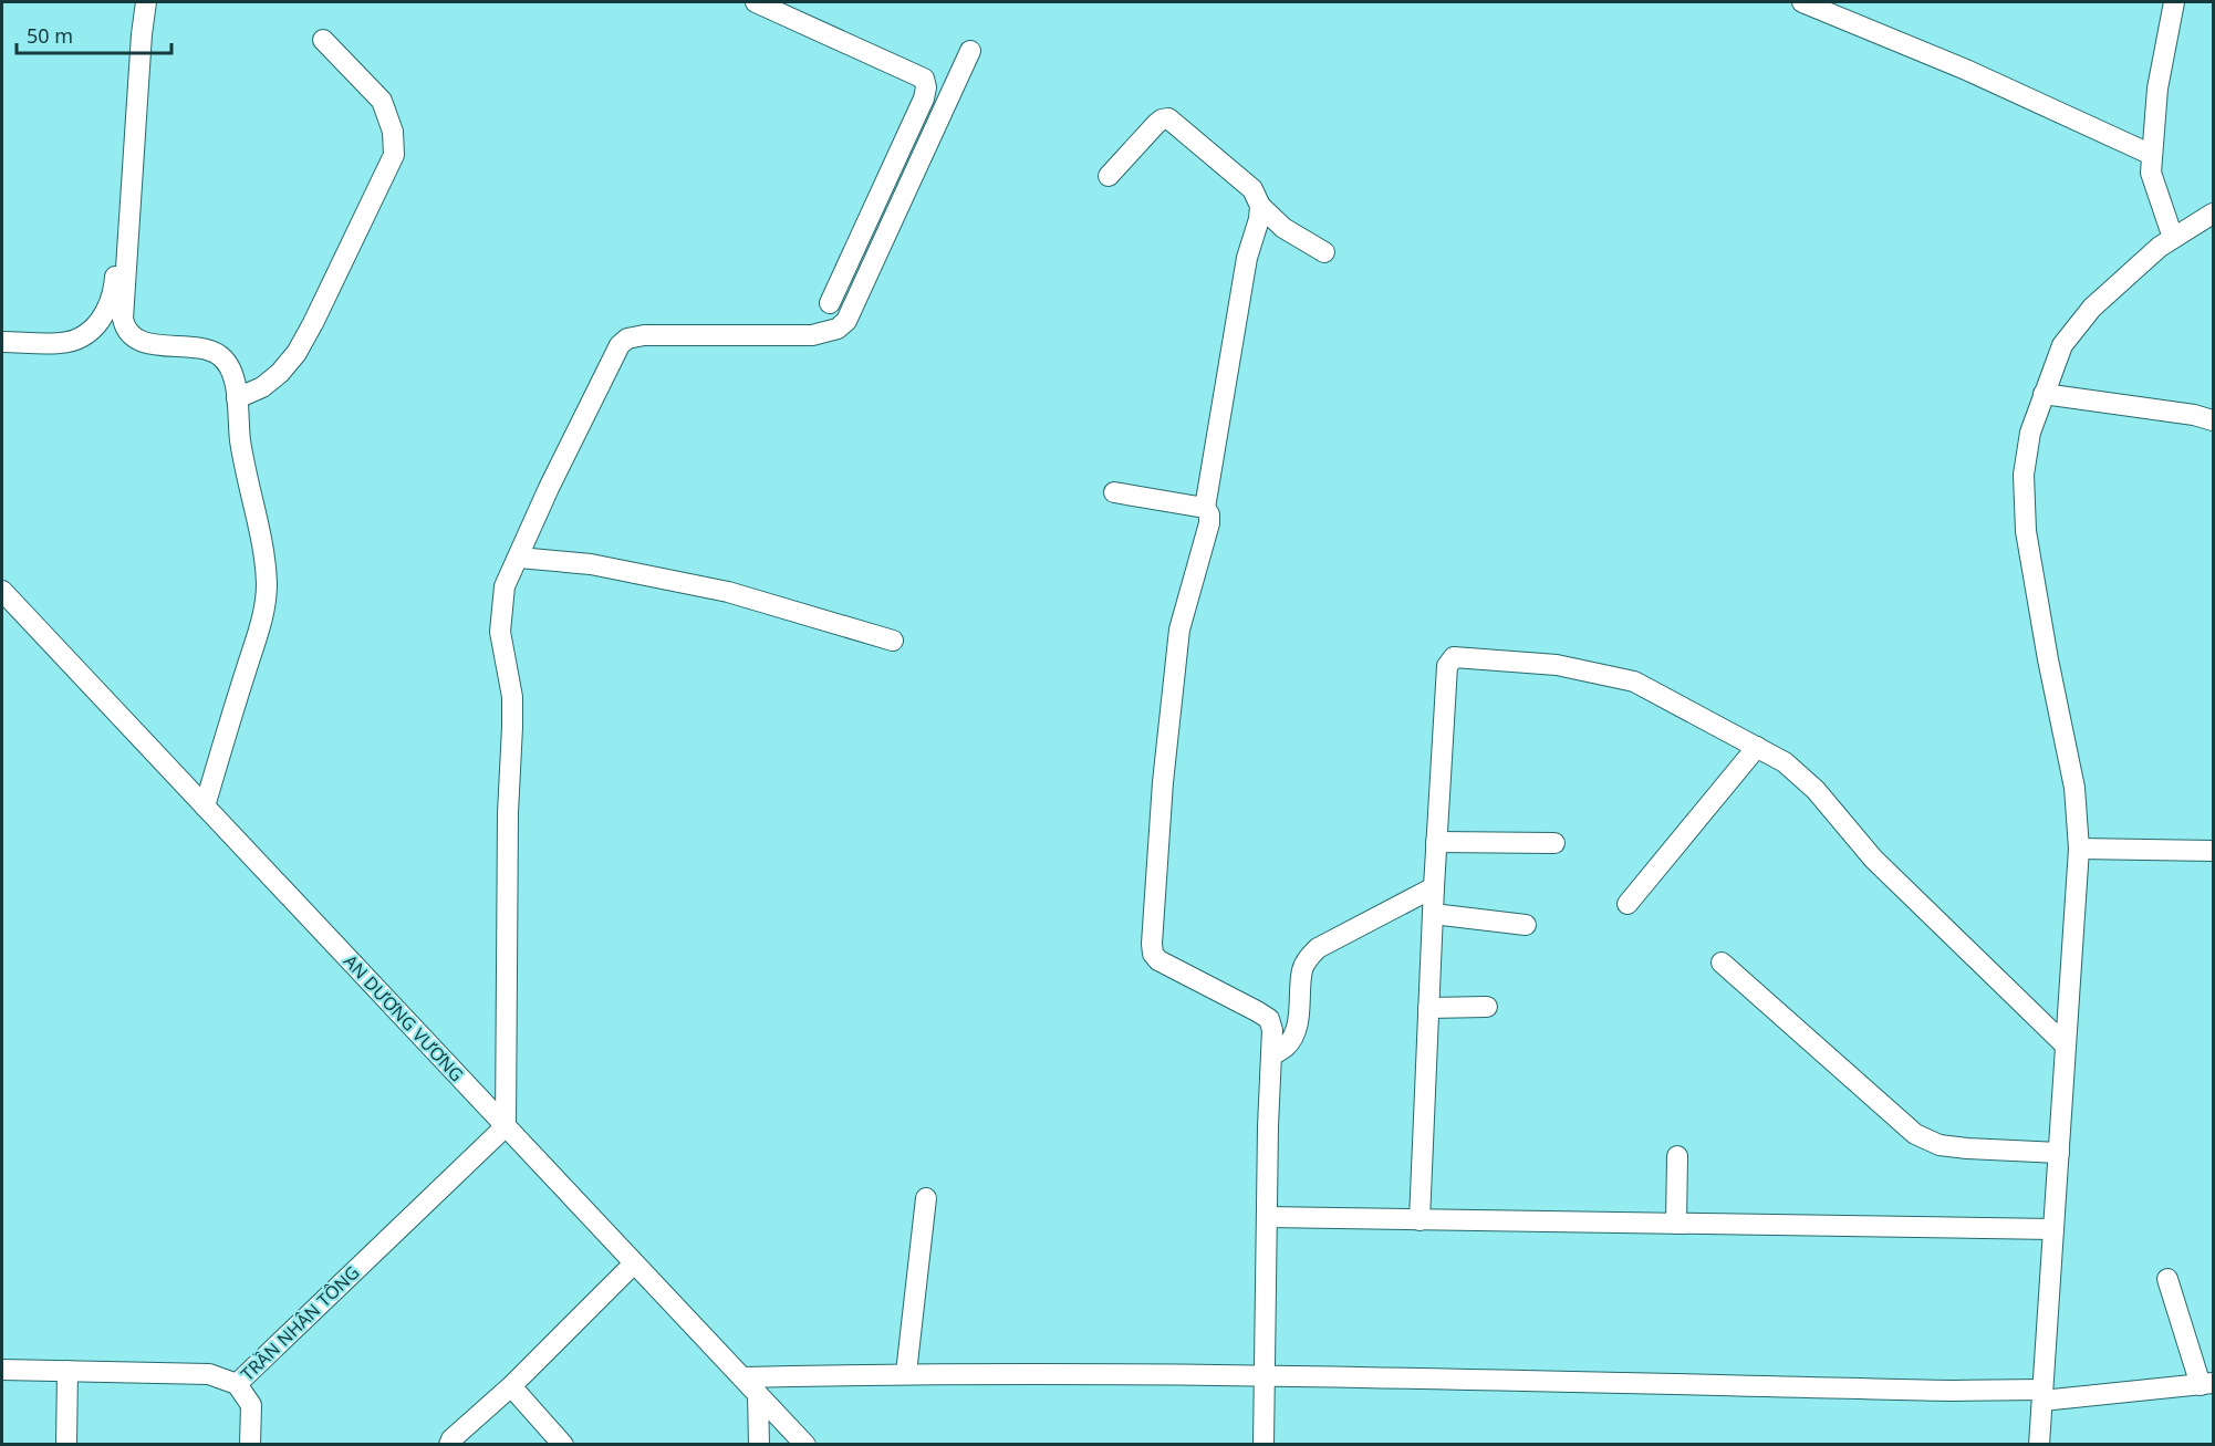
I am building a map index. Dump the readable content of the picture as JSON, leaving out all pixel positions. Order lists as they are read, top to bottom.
{
  "streets": {
    "street": ["AN DƯƠNG VƯƠNG", "TRẦN NHÂN TÔNG"]
  },
  "crossings": [
    ["AN DƯƠNG VƯƠNG", "TRẦN NHÂN TÔNG"]
  ],
  "scale_bar": "50 m"
}
